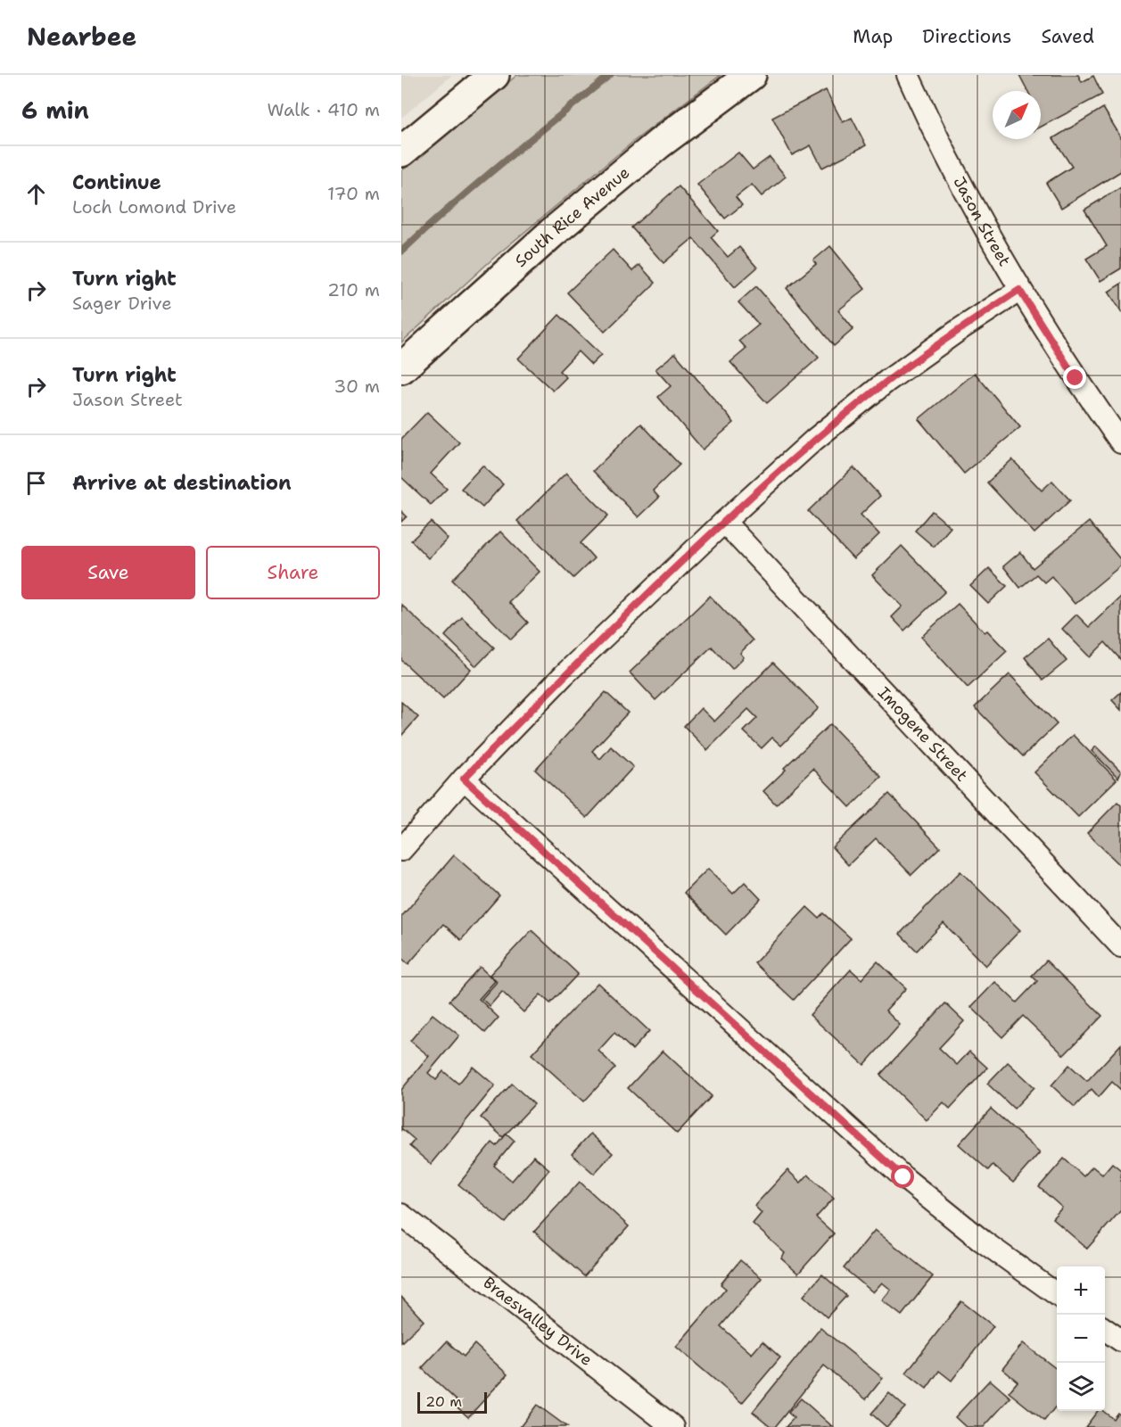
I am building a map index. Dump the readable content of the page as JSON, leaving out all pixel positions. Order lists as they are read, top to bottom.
{
  "streets": {
    "main road": ["South Rice Avenue"],
    "street": ["Jason Street", "Imogene Street", "Braesvalley Drive"]
  },
  "scale_bar": "20 m",
  "north": "top right",
  "page": {
    "header": "Nearbee",
    "nav": ["Map", "Directions", "Saved"],
    "heading": ["6 min", "Walk · 410 m"],
    "list": [
      ["Continue", "Loch Lomond Drive", "170 m"],
      ["Turn right", "Sager Drive", "210 m"],
      ["Turn right", "Jason Street", "30 m"],
      "Arrive at destination"
    ],
    "buttons": ["Save", "Share"],
    "map_buttons": ["+", "−"],
    "scale": "20 m"
  }
}
